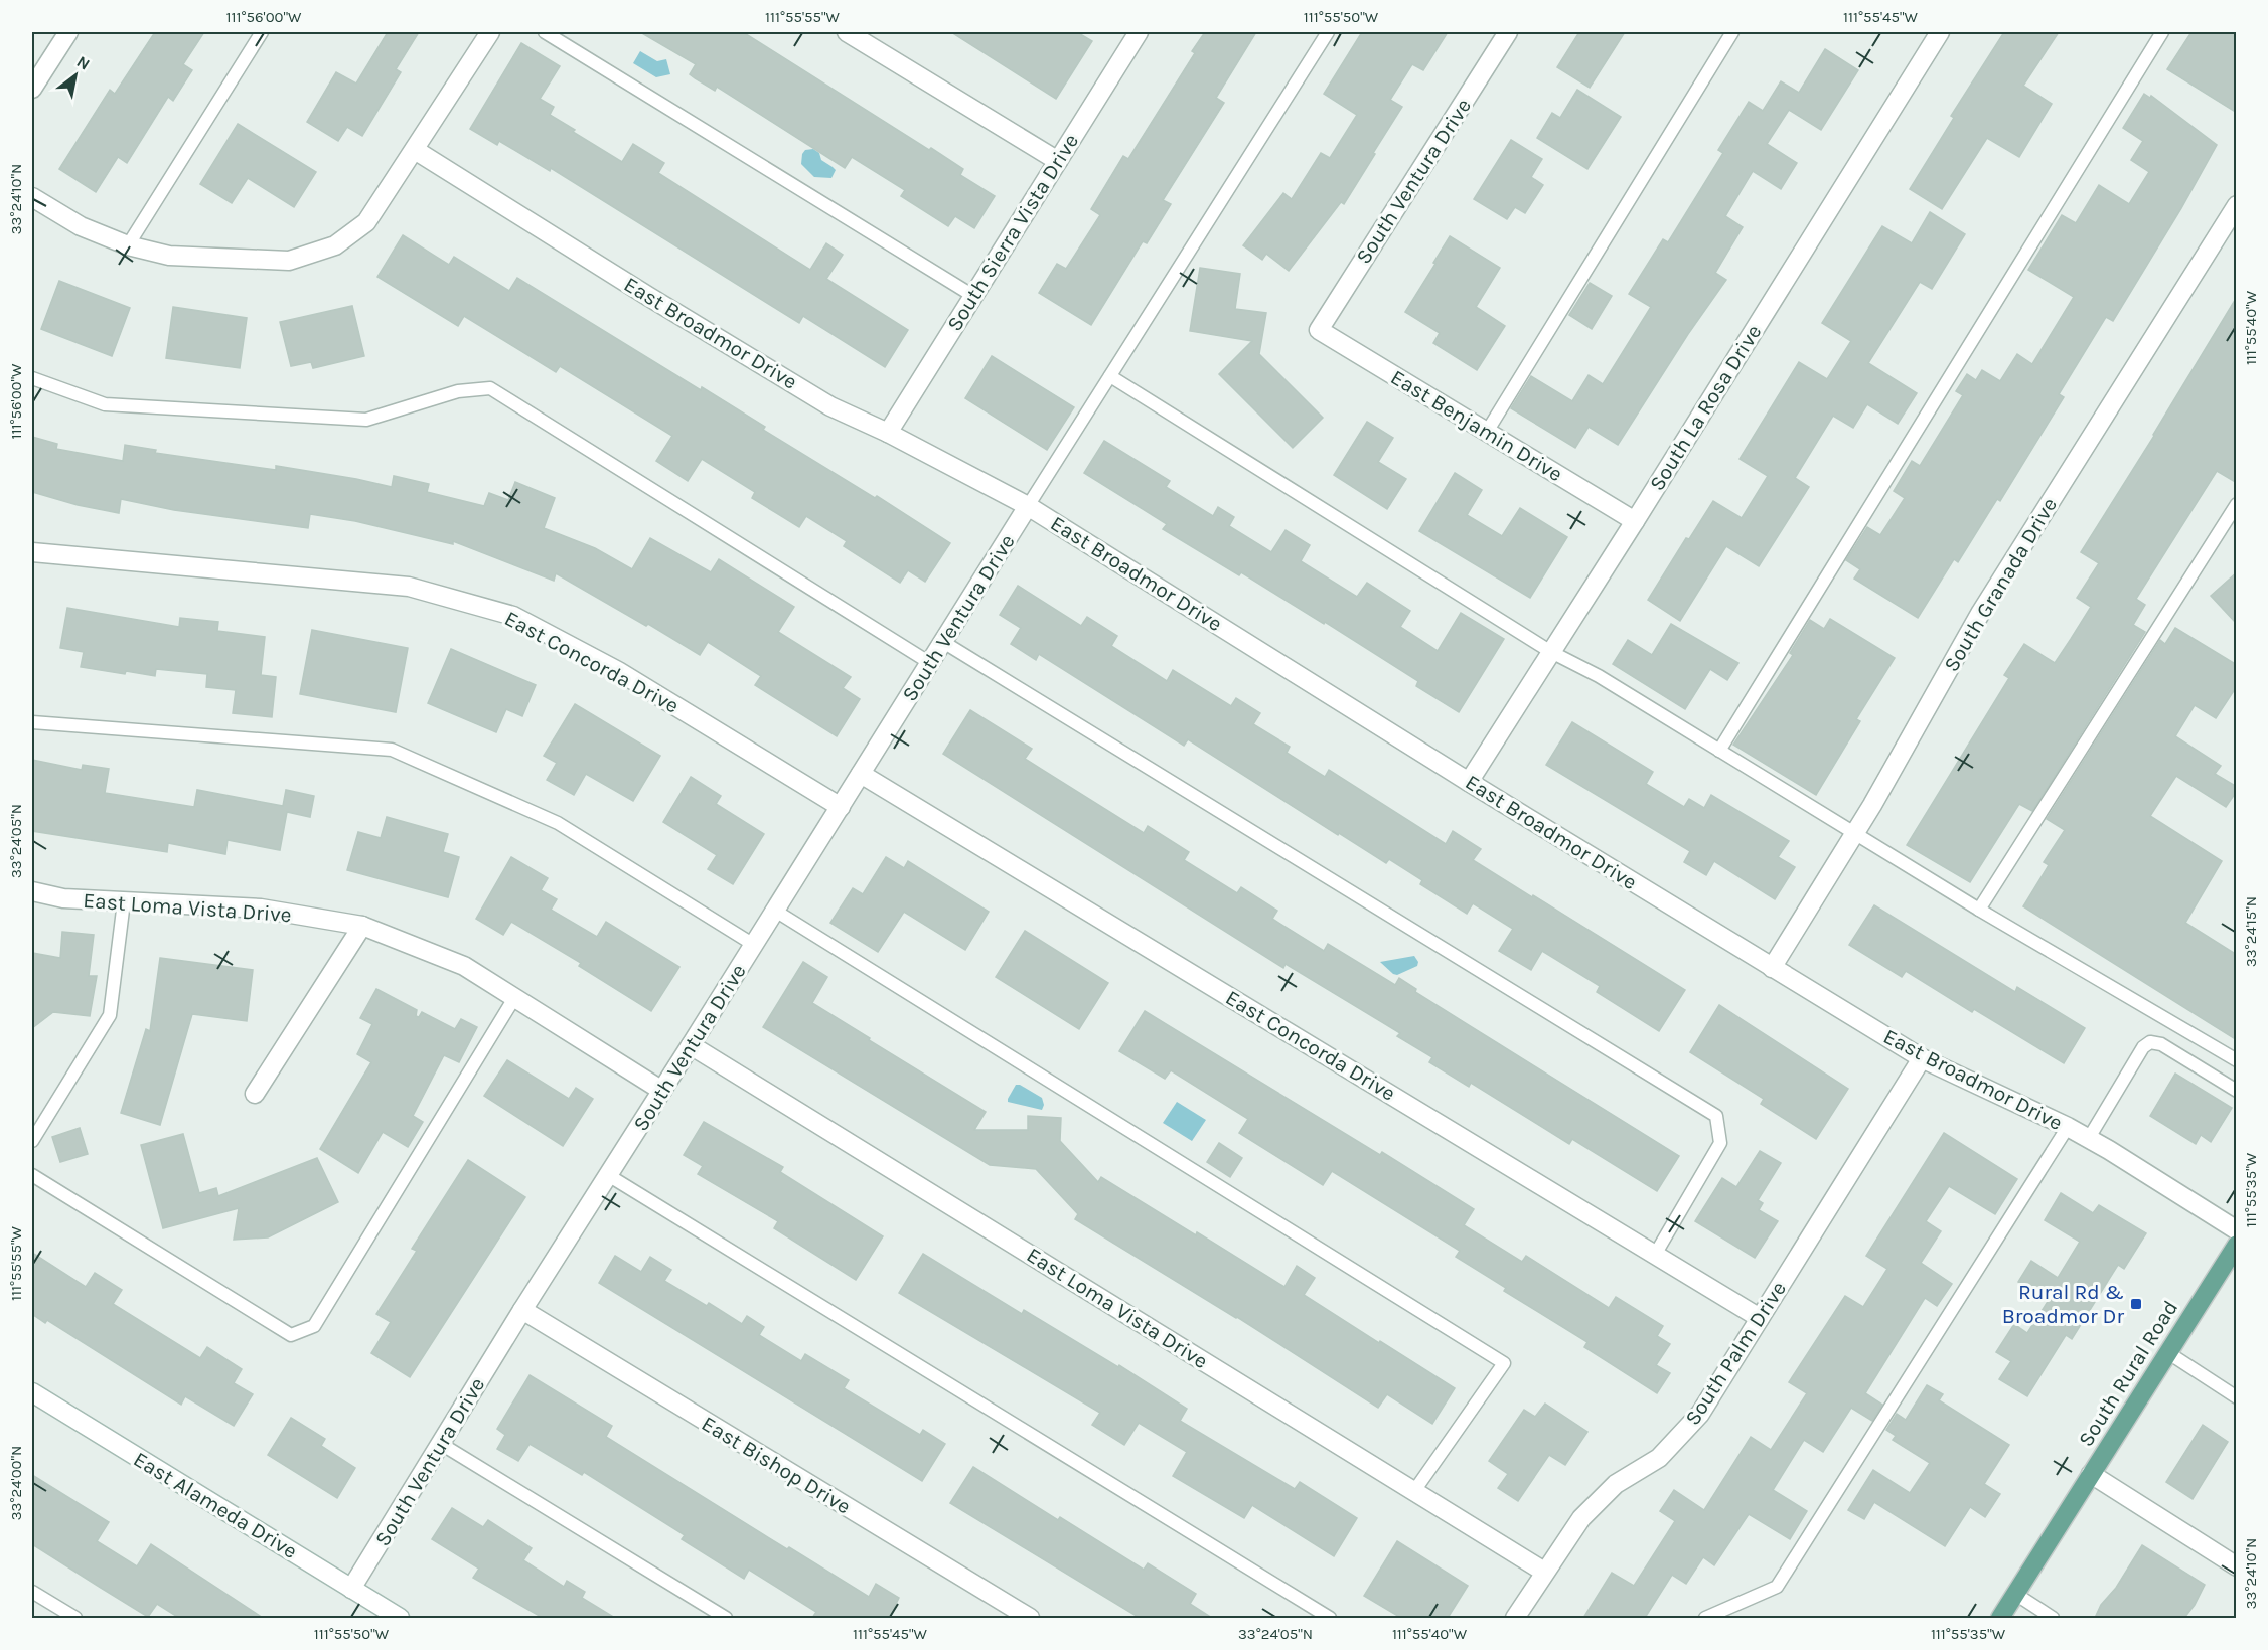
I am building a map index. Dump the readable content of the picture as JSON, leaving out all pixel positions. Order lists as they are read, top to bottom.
{
  "streets": {
    "main road": ["South Rural Road"],
    "street": [
      "South Ventura Drive",
      "South Sierra Vista Drive",
      "East Broadmor Drive",
      "South La Rosa Drive",
      "East Benjamin Drive",
      "South Granada Drive",
      "East Concorda Drive",
      "East Loma Vista Drive",
      "South Palm Drive",
      "East Bishop Drive",
      "East Alameda Drive"
    ]
  },
  "crossings": [
    ["South Ventura Drive", "East Broadmor Drive"],
    ["South Ventura Drive", "East Benjamin Drive"],
    ["South Ventura Drive", "East Concorda Drive"],
    ["South Ventura Drive", "East Loma Vista Drive"],
    ["South Ventura Drive", "East Bishop Drive"],
    ["South Ventura Drive", "East Alameda Drive"],
    ["South Sierra Vista Drive", "East Broadmor Drive"],
    ["East Broadmor Drive", "South La Rosa Drive"],
    ["East Broadmor Drive", "South Granada Drive"],
    ["East Broadmor Drive", "South Palm Drive"],
    ["South La Rosa Drive", "East Benjamin Drive"],
    ["East Concorda Drive", "South Palm Drive"],
    ["East Loma Vista Drive", "South Palm Drive"]
  ],
  "places": {
    "transit": ["Rural Rd & Broadmor Dr"]
  },
  "north": "top right",
  "coordinates": [
    "111°56'00\"W",
    "111°55'55\"W",
    "111°55'50\"W",
    "111°55'45\"W",
    "33°24'10\"N",
    "111°55'40\"W",
    "33°24'05\"N",
    "33°24'15\"N",
    "111°55'35\"W",
    "33°24'00\"N"
  ]
}
